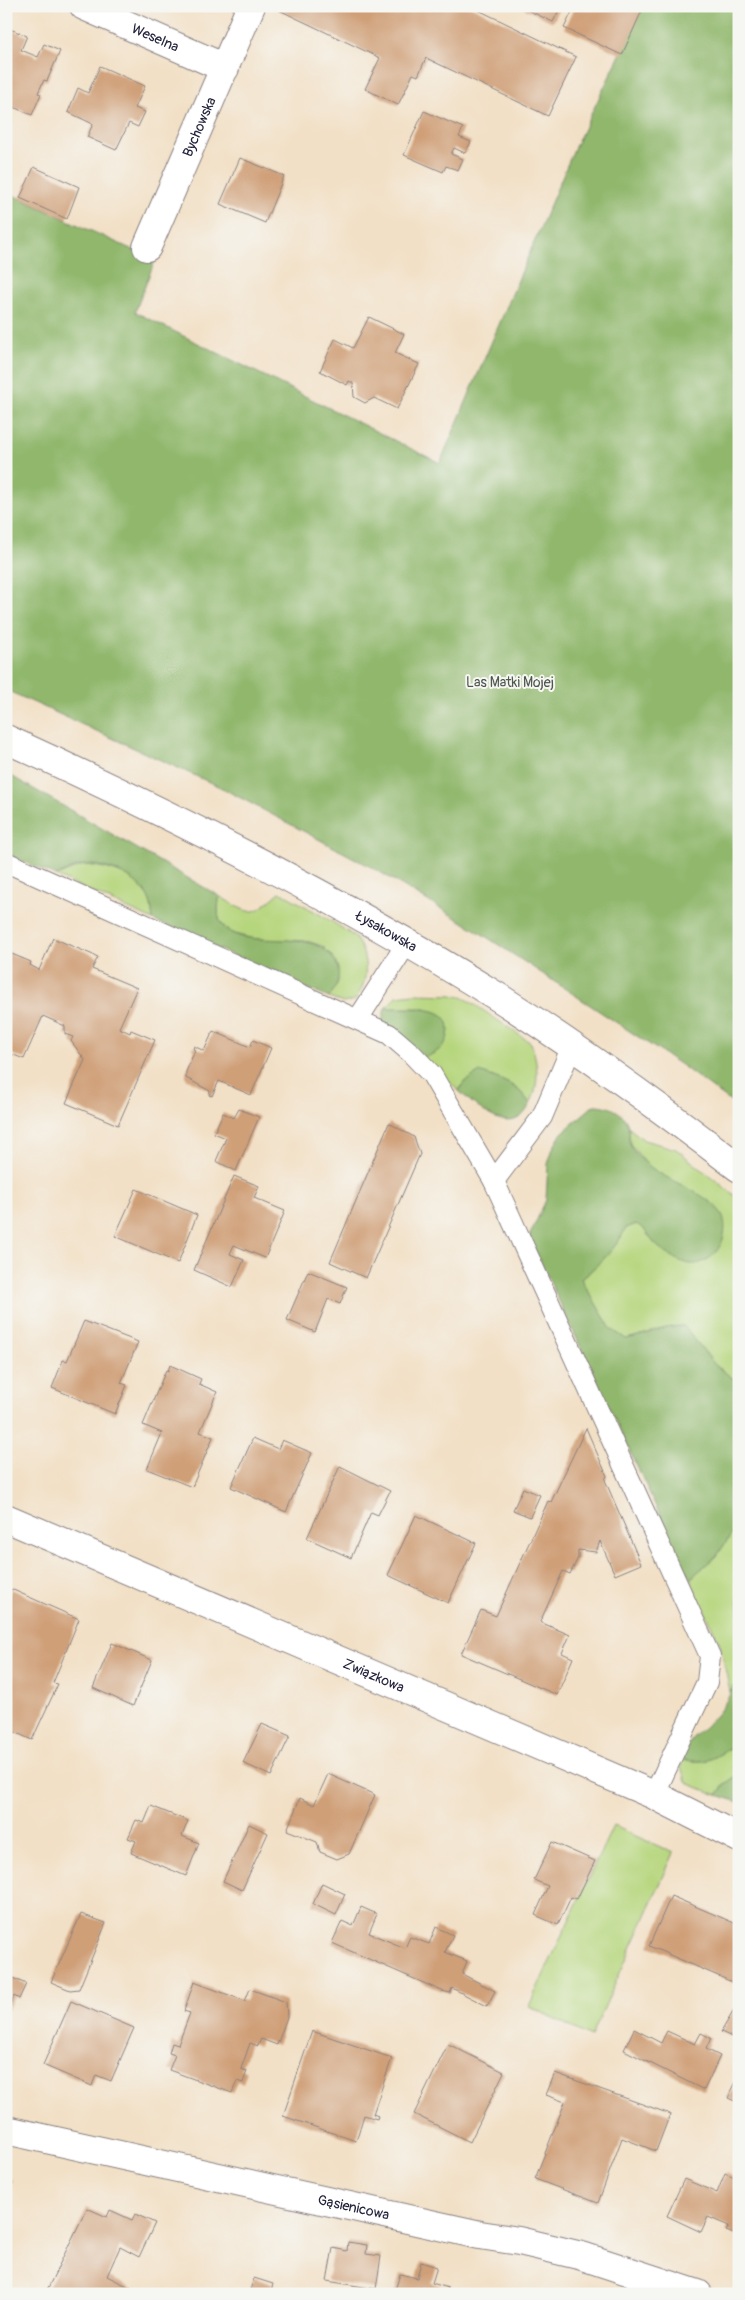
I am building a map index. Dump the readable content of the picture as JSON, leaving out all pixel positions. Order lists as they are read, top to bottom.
{
  "streets": {
    "street": [
      "Weselna",
      "Bychowska",
      "Łysakowska",
      "Związkowa",
      "Gąsienicowa"
    ]
  },
  "crossings": [
    ["Weselna", "Bychowska"]
  ],
  "parks": ["Las Matki Mojej"]
}
